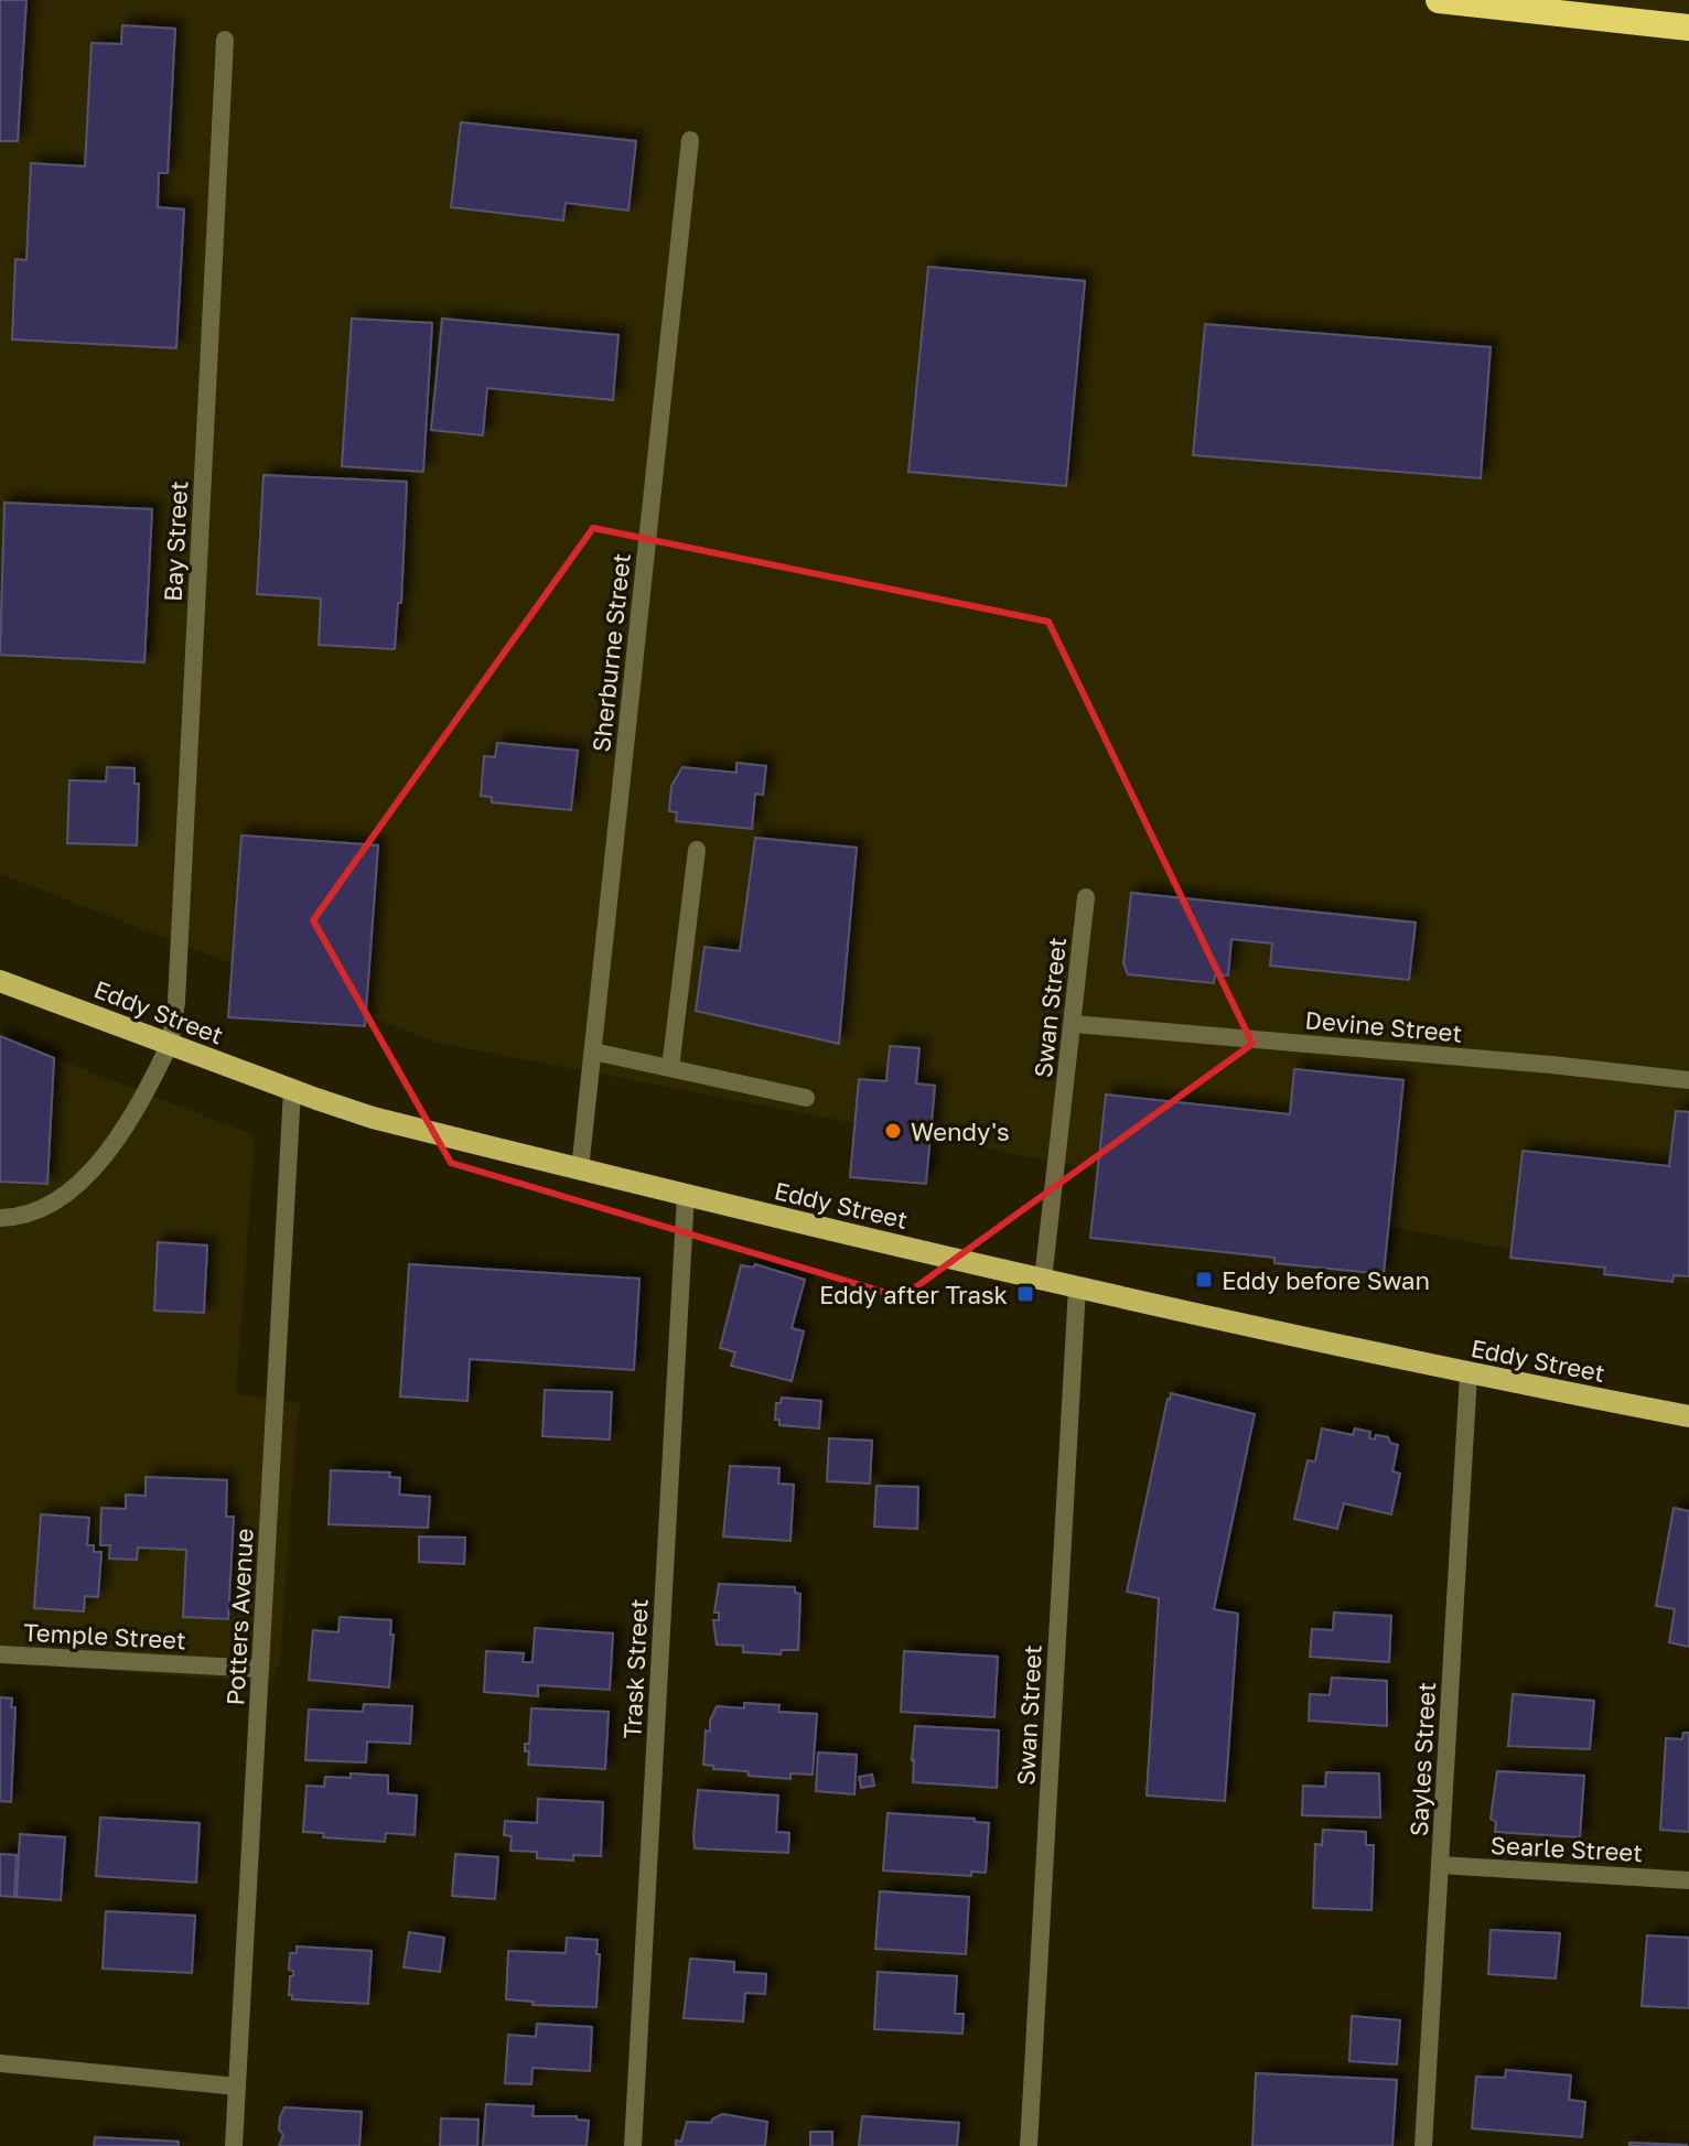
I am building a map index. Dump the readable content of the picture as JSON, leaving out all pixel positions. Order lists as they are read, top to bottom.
{
  "streets": {
    "main road": ["Eddy Street"],
    "street": [
      "Bay Street",
      "Sherburne Street",
      "Swan Street",
      "Devine Street",
      "Potters Avenue",
      "Temple Street",
      "Trask Street",
      "Sayles Street",
      "Searle Street"
    ]
  },
  "crossings": [
    ["Bay Street", "Eddy Street"],
    ["Sherburne Street", "Eddy Street"],
    ["Swan Street", "Eddy Street"],
    ["Swan Street", "Devine Street"],
    ["Eddy Street", "Potters Avenue"],
    ["Eddy Street", "Trask Street"],
    ["Eddy Street", "Sayles Street"],
    ["Potters Avenue", "Temple Street"],
    ["Sayles Street", "Searle Street"]
  ],
  "places": {
    "other": ["Wendy's"],
    "transit": ["Eddy before Swan", "Eddy after Trask"]
  }
}
